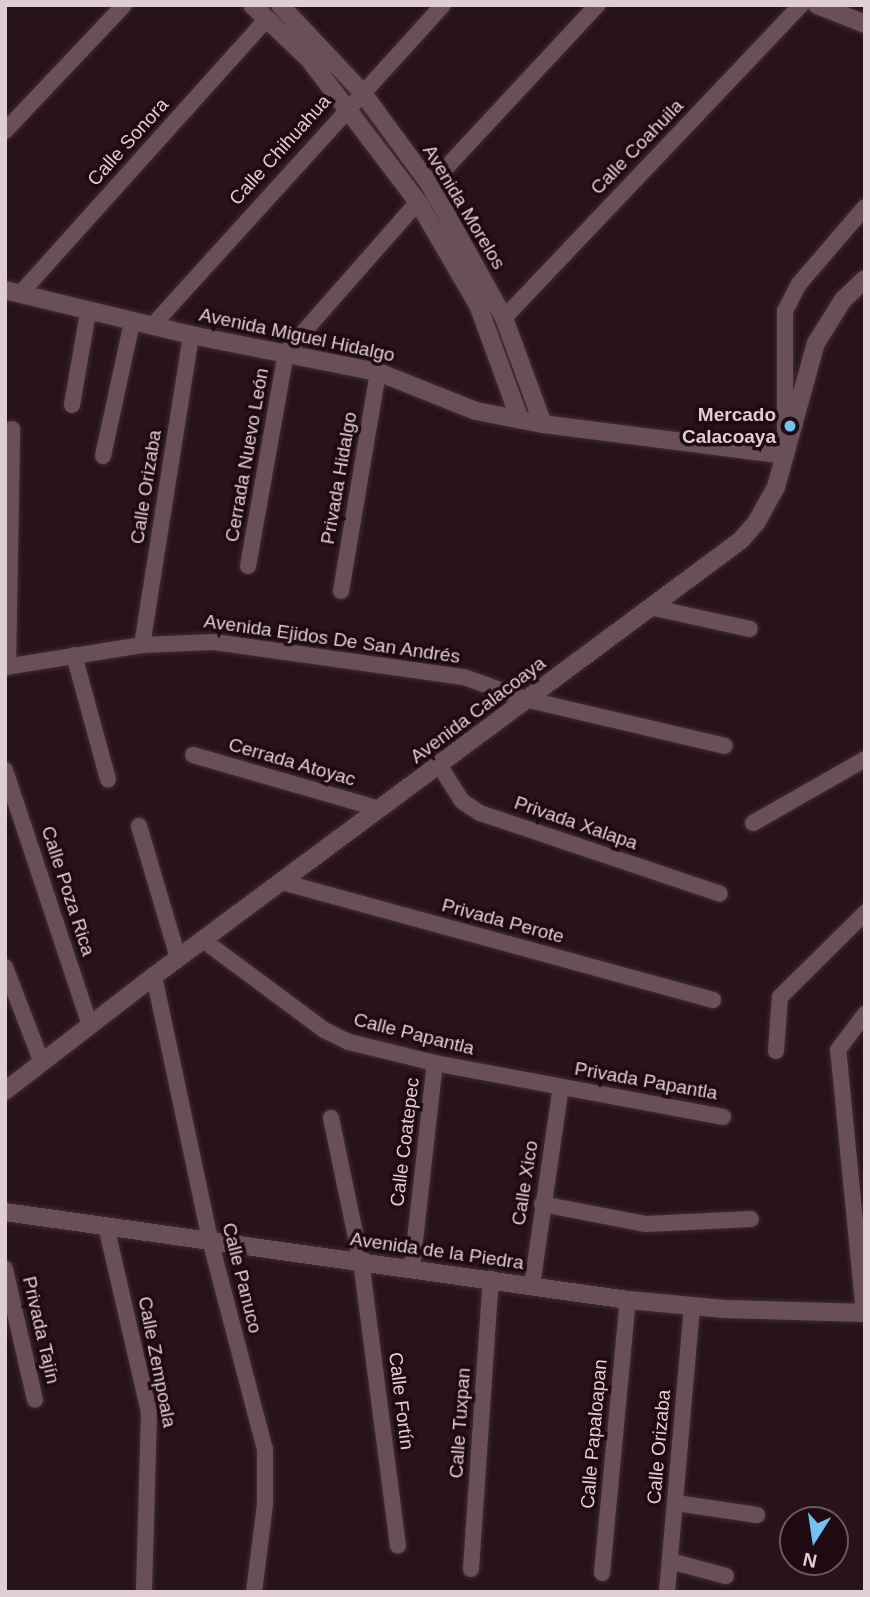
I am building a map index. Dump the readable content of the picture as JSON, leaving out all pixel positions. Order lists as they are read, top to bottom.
{
  "streets": {
    "street": [
      "Calle Sonora",
      "Calle Coahuila",
      "Calle Chihuahua",
      "Avenida Morelos",
      "Avenida Miguel Hidalgo",
      "Cerrada Nuevo León",
      "Privada Hidalgo",
      "Calle Orizaba",
      "Avenida Ejidos De San Andrés",
      "Avenida Calacoaya",
      "Cerrada Atoyac",
      "Privada Xalapa",
      "Calle Poza Rica",
      "Privada Perote",
      "Calle Papantla",
      "Privada Papantla",
      "Calle Coatepec",
      "Calle Xico",
      "Avenida de la Piedra",
      "Calle Panuco",
      "Privada Tajín",
      "Calle Zempoala",
      "Calle Fortín",
      "Calle Tuxpan",
      "Calle Papaloapan"
    ]
  },
  "crossings": [
    ["Calle Sonora", "Avenida Morelos"],
    ["Calle Sonora", "Avenida Miguel Hidalgo"],
    ["Calle Coahuila", "Avenida Morelos"],
    ["Calle Chihuahua", "Avenida Morelos"],
    ["Calle Chihuahua", "Avenida Miguel Hidalgo"],
    ["Avenida Morelos", "Avenida Miguel Hidalgo"],
    ["Avenida Miguel Hidalgo", "Cerrada Nuevo León"],
    ["Avenida Miguel Hidalgo", "Privada Hidalgo"],
    ["Avenida Miguel Hidalgo", "Calle Orizaba"],
    ["Avenida Miguel Hidalgo", "Avenida Calacoaya"],
    ["Calle Orizaba", "Avenida Ejidos De San Andrés"],
    ["Calle Orizaba", "Avenida de la Piedra"],
    ["Avenida Ejidos De San Andrés", "Avenida Calacoaya"],
    ["Avenida Calacoaya", "Cerrada Atoyac"],
    ["Avenida Calacoaya", "Privada Xalapa"],
    ["Avenida Calacoaya", "Calle Poza Rica"],
    ["Avenida Calacoaya", "Privada Perote"],
    ["Avenida Calacoaya", "Calle Papantla"],
    ["Avenida Calacoaya", "Calle Panuco"],
    ["Calle Papantla", "Privada Papantla"],
    ["Calle Papantla", "Calle Coatepec"],
    ["Calle Papantla", "Calle Xico"],
    ["Privada Papantla", "Calle Xico"],
    ["Calle Coatepec", "Avenida de la Piedra"],
    ["Calle Xico", "Avenida de la Piedra"],
    ["Avenida de la Piedra", "Calle Panuco"],
    ["Avenida de la Piedra", "Calle Zempoala"],
    ["Avenida de la Piedra", "Calle Fortín"],
    ["Avenida de la Piedra", "Calle Tuxpan"],
    ["Avenida de la Piedra", "Calle Papaloapan"]
  ],
  "places": ["Mercado Calacoaya"],
  "north": "bottom"
}
